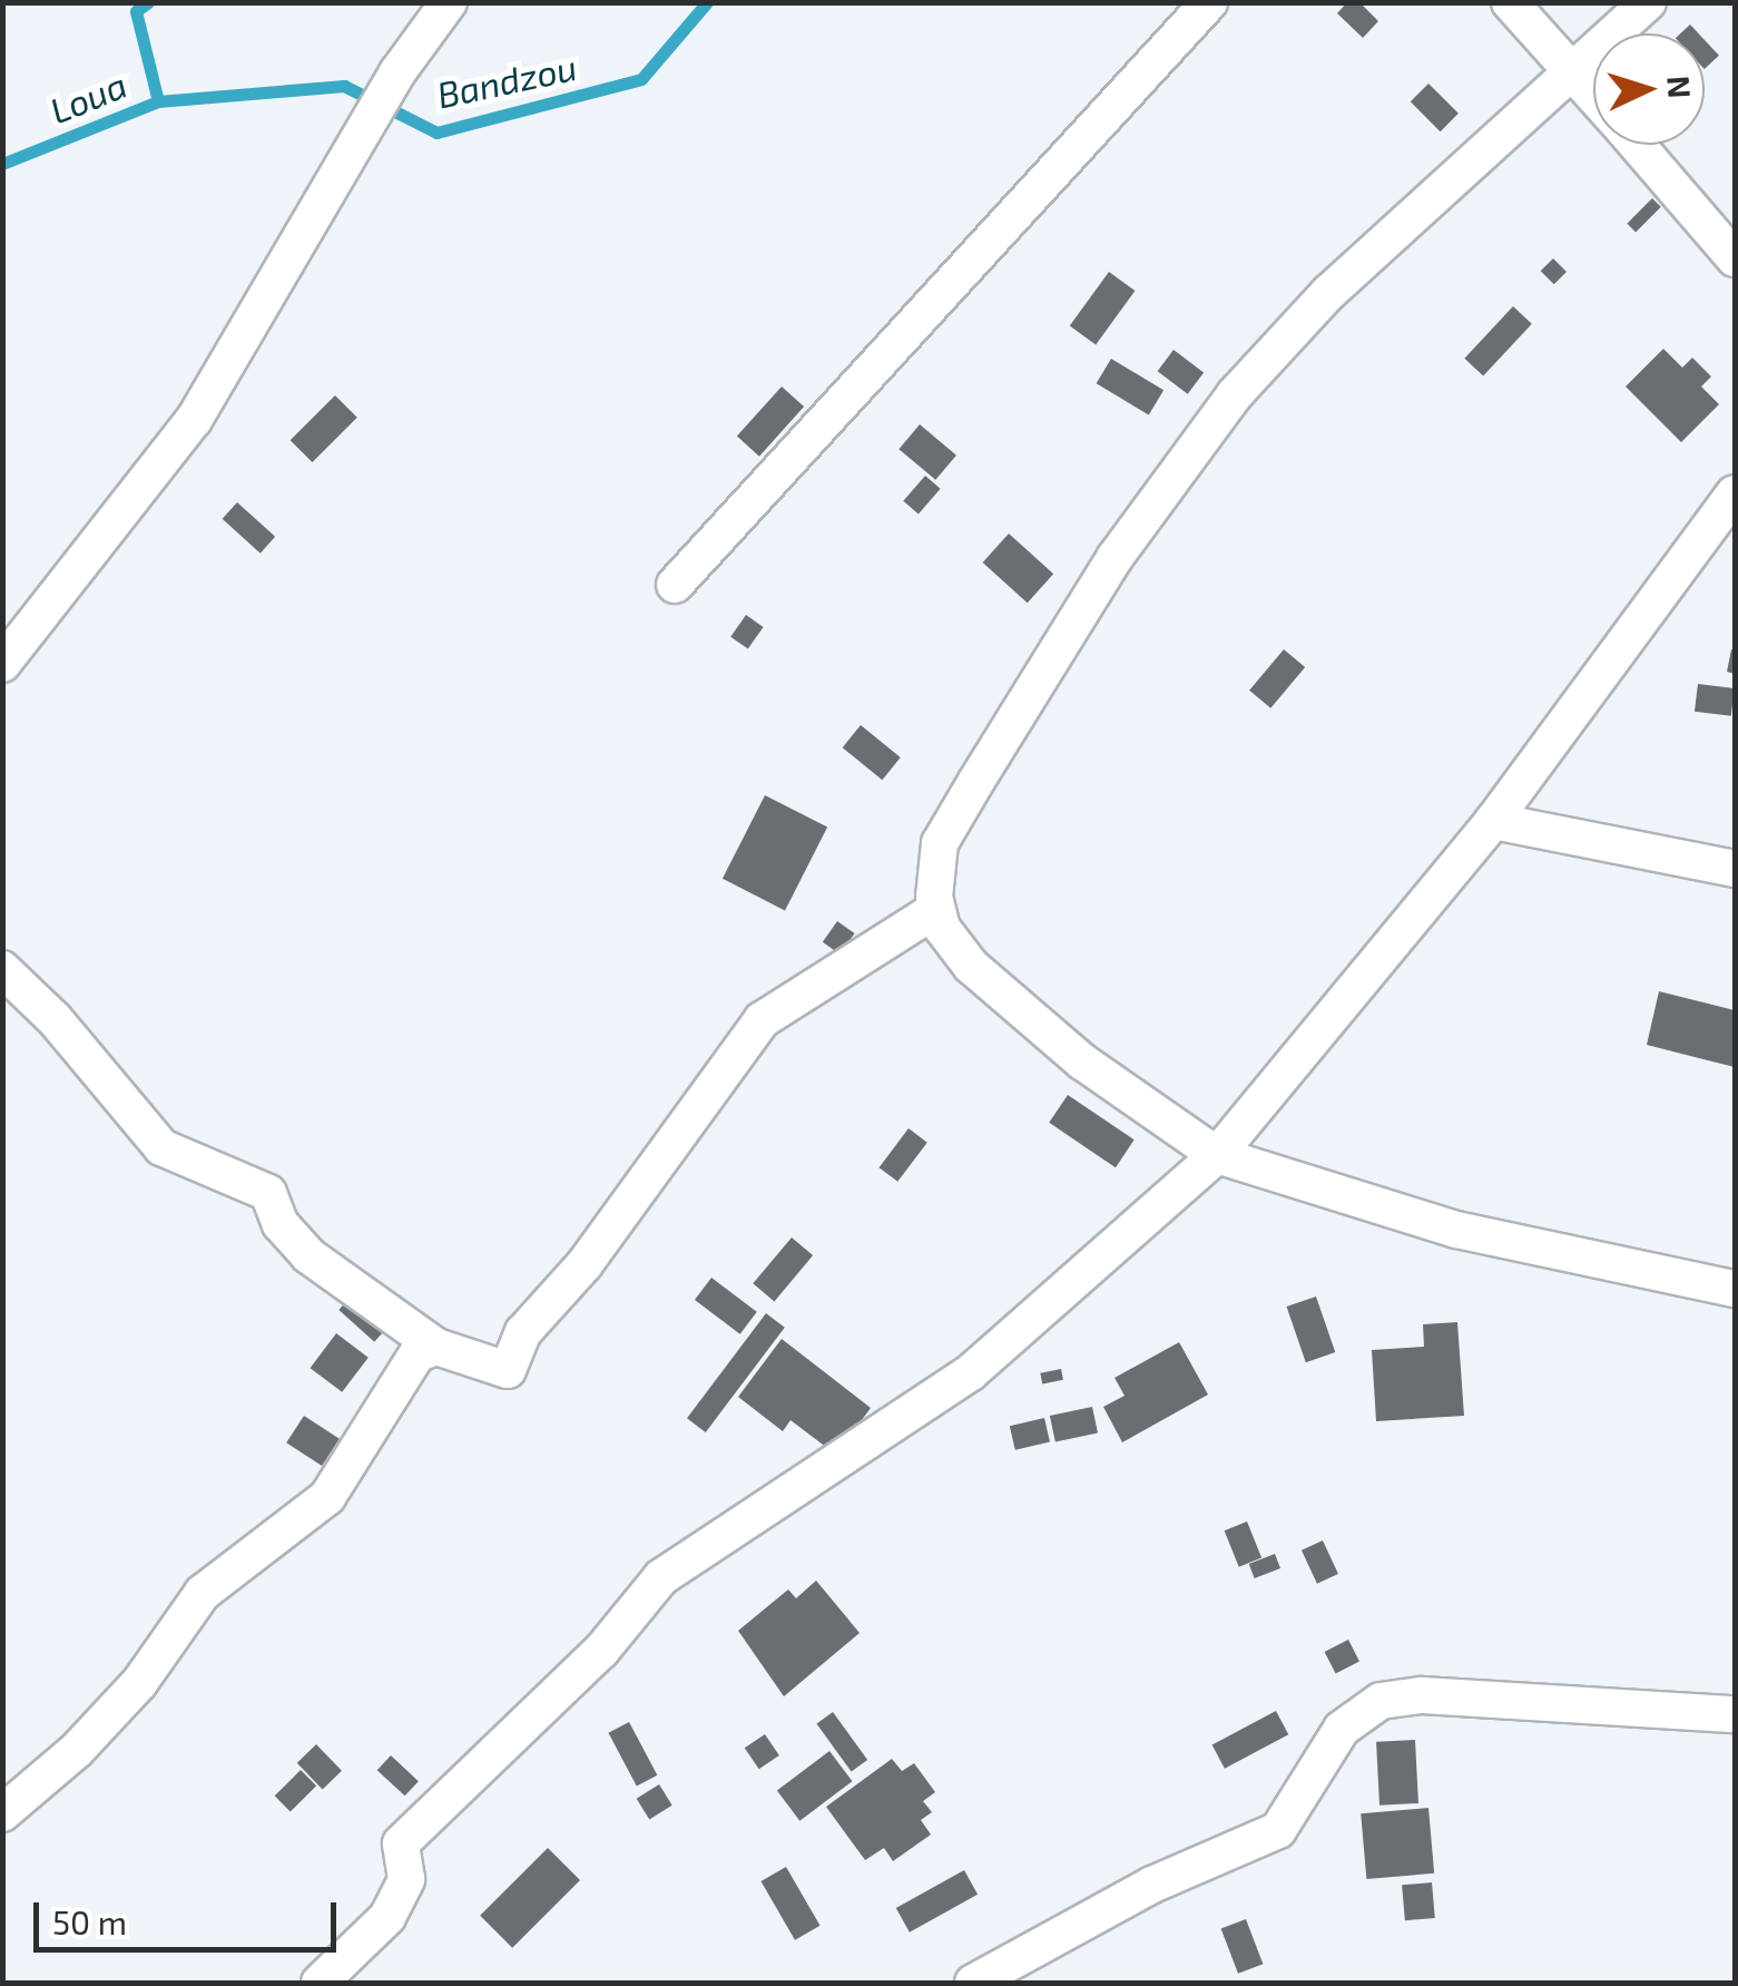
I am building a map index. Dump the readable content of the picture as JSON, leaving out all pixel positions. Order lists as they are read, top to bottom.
{
  "water": ["Bandzou", "Loua"],
  "scale_bar": "50 m",
  "north": "right"
}
